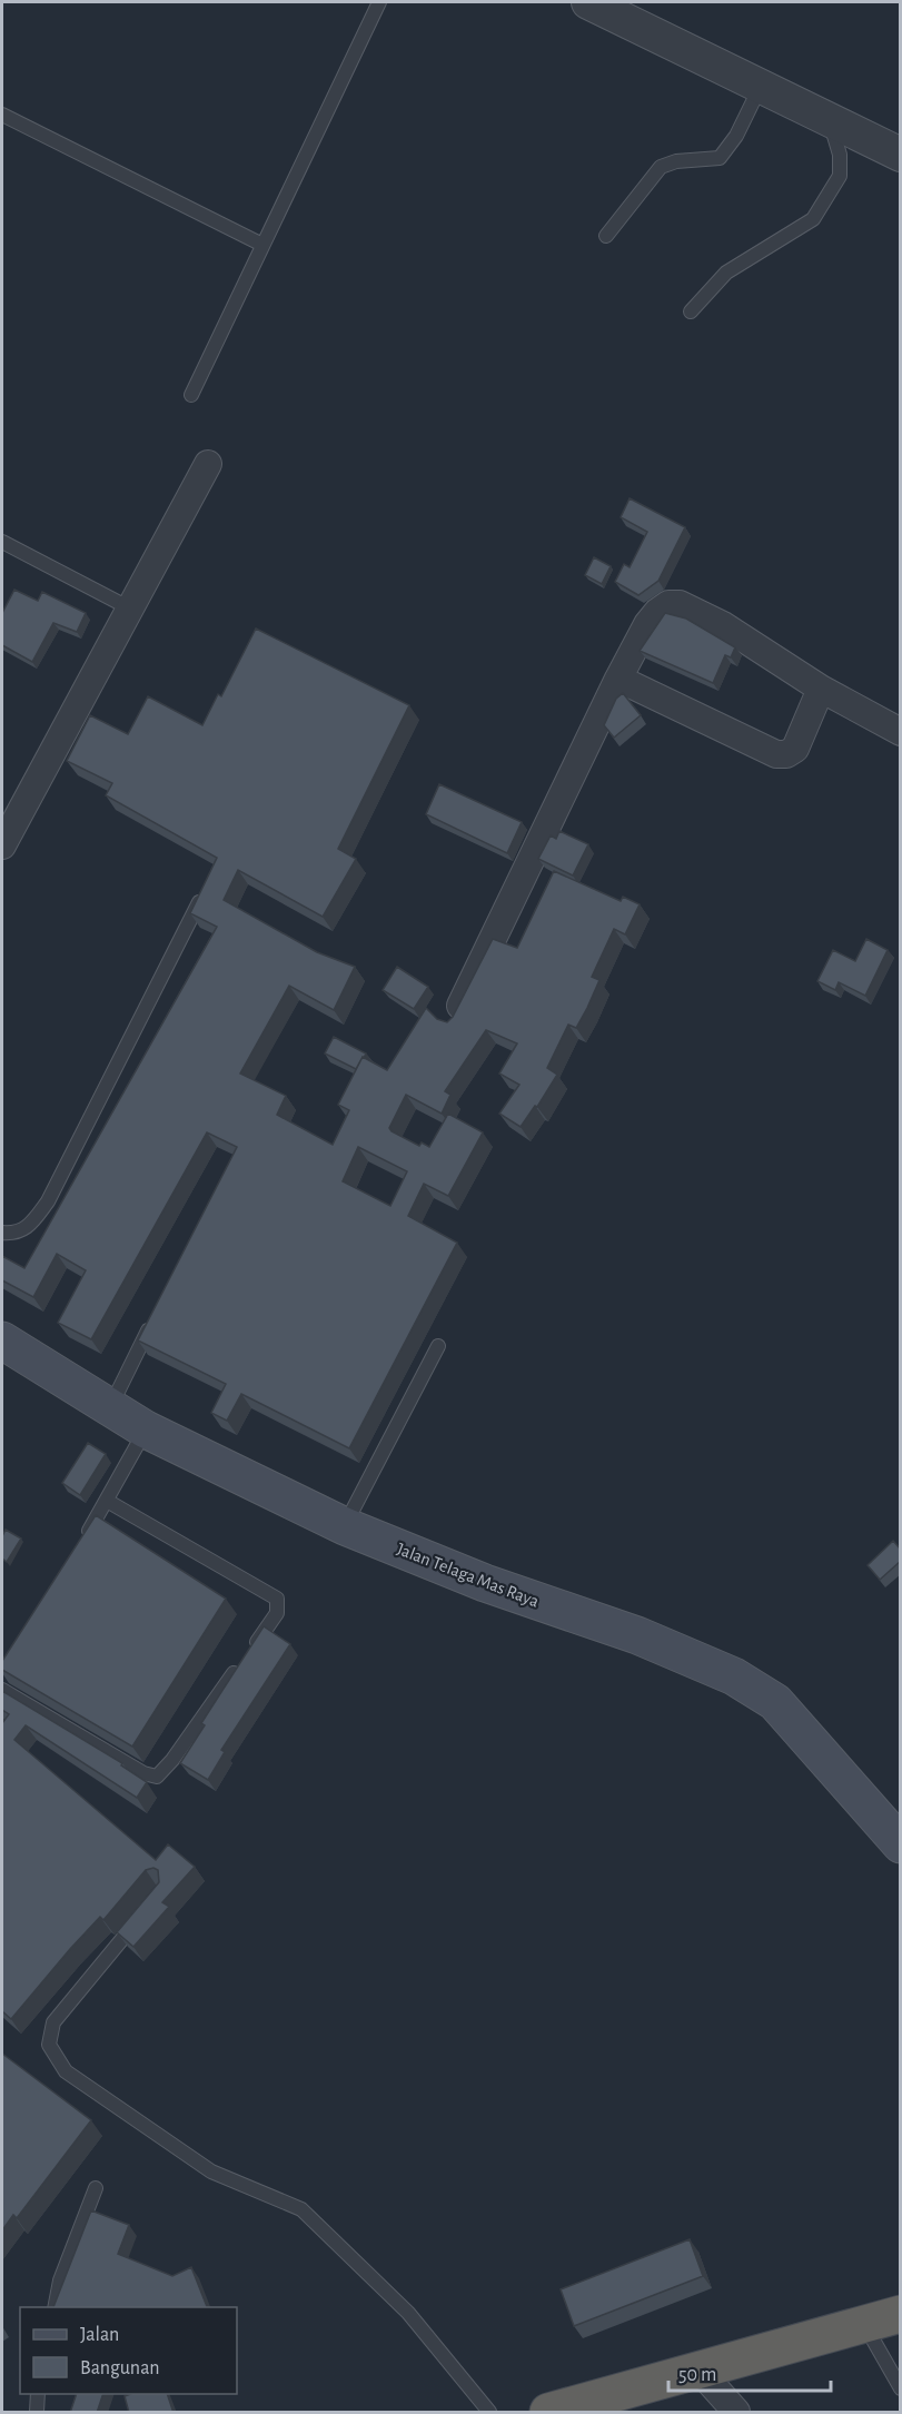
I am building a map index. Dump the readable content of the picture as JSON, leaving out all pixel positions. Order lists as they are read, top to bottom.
{
  "streets": {
    "main road": ["Jalan Telaga Mas Raya"]
  },
  "legend": ["Jalan", "Bangunan"],
  "scale_bar": "50 m"
}
